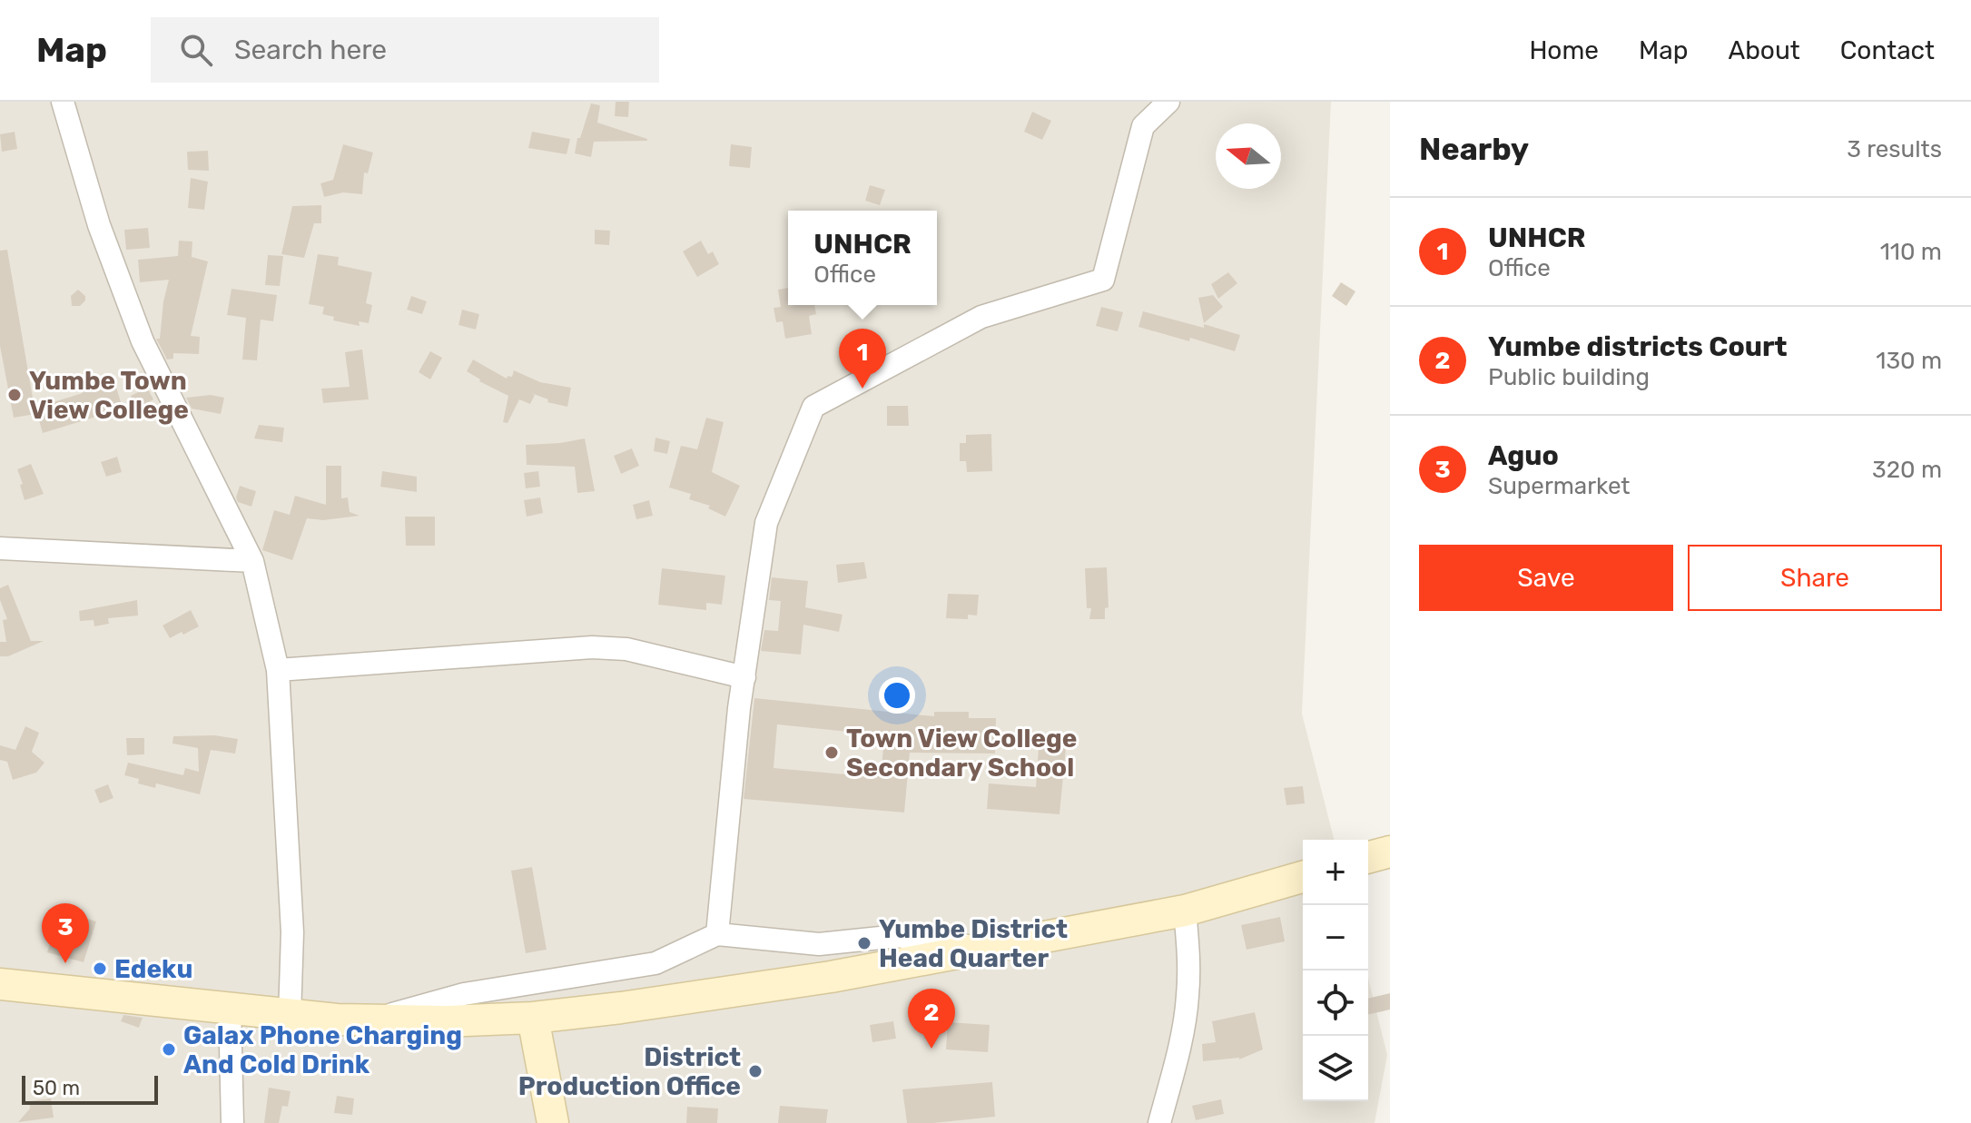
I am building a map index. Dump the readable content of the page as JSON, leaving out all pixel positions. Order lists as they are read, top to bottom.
{
  "places": [
    "Yumbe Town View College",
    "Town View College Secondary School",
    "Yumbe District Head Quarter",
    "Edeku",
    "Galax Phone Charging And Cold Drink",
    "District Production Office"
  ],
  "scale_bar": "50 m",
  "north": "left",
  "page": {
    "header": "Map",
    "search": "Search here",
    "nav": [
      "Home",
      "Map",
      "About",
      "Contact"
    ],
    "heading": ["Nearby", "3 results"],
    "list": [
      {
        "mark": "1",
        "name": "UNHCR",
        "note": "Office",
        "value": "110 m"
      },
      {
        "mark": "2",
        "name": "Yumbe districts Court",
        "note": "Public building",
        "value": "130 m"
      },
      {
        "mark": "3",
        "name": "Aguo",
        "note": "Supermarket",
        "value": "320 m"
      }
    ],
    "popup": ["UNHCR", "Office"],
    "pins": ["1", "3", "2"],
    "buttons": ["Save", "Share"],
    "map_buttons": ["+", "−"],
    "scale": "50 m"
  }
}
